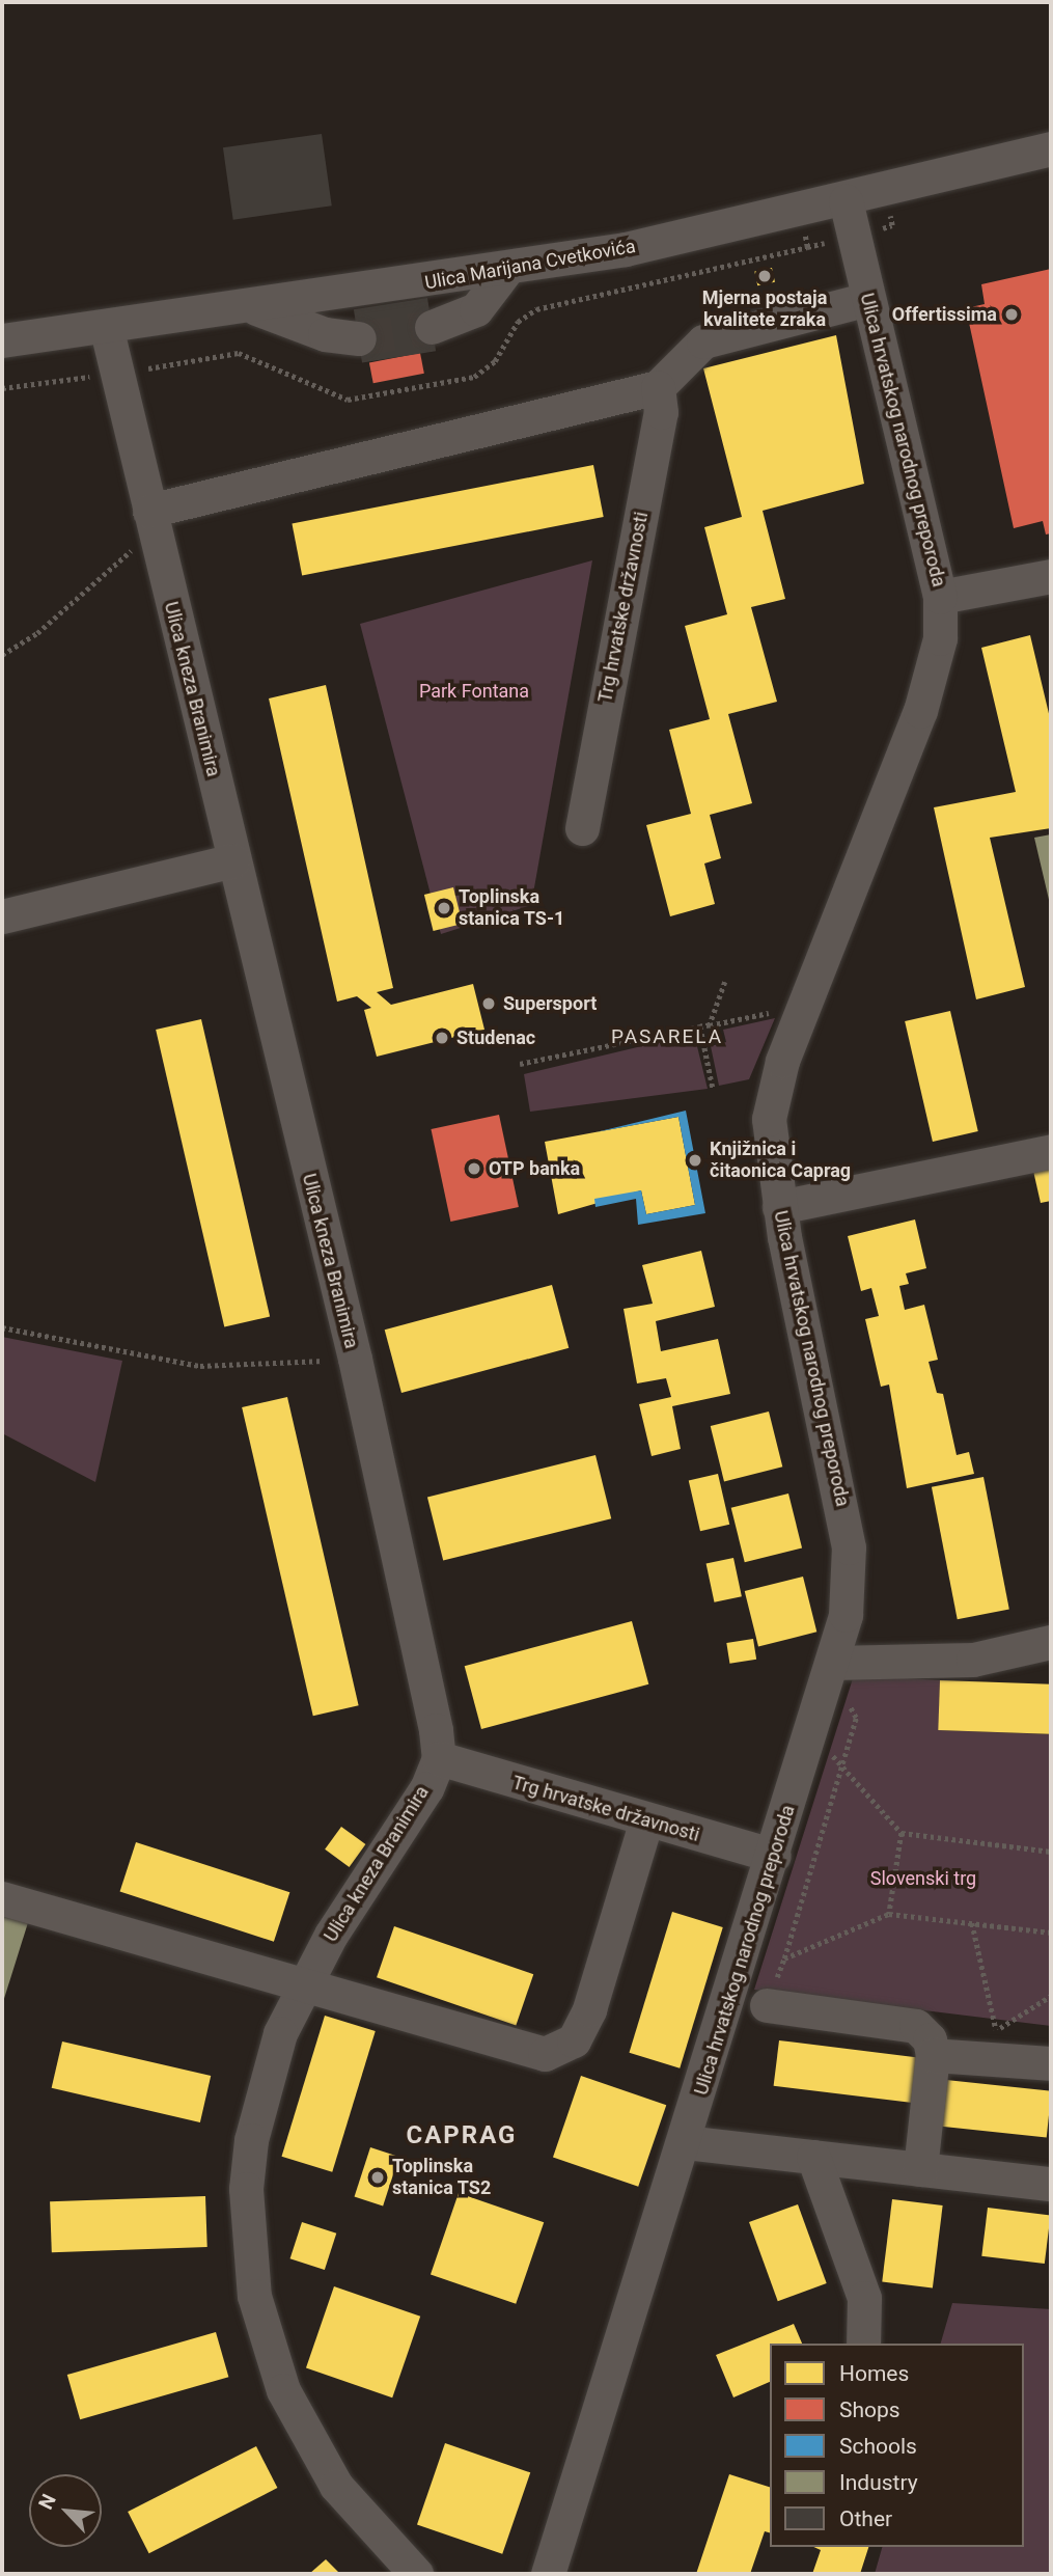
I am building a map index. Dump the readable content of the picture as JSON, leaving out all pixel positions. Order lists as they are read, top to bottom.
{
  "streets": {
    "street": [
      "Ulica Marijana Cvetkovića",
      "Ulica hrvatskog narodnog preporoda",
      "Trg hrvatske državnosti",
      "Ulica kneza Branimira"
    ]
  },
  "crossings": [
    ["Ulica Marijana Cvetkovića", "Ulica hrvatskog narodnog preporoda"],
    ["Ulica Marijana Cvetkovića", "Ulica kneza Branimira"],
    ["Ulica hrvatskog narodnog preporoda", "Trg hrvatske državnosti"],
    ["Trg hrvatske državnosti", "Ulica kneza Branimira"]
  ],
  "districts": ["PASARELA", "CAPRAG"],
  "parks": ["Park Fontana", "Slovenski trg"],
  "places": [
    "Mjerna postaja kvalitete zraka",
    "Offertissima",
    "Toplinska stanica TS-1",
    "Supersport",
    "Studenac",
    "Knjižnica i čitaonica Caprag",
    "OTP banka",
    "Toplinska stanica TS2"
  ],
  "legend": [
    "Homes",
    "Shops",
    "Schools",
    "Industry",
    "Other"
  ],
  "north": "top left"
}
